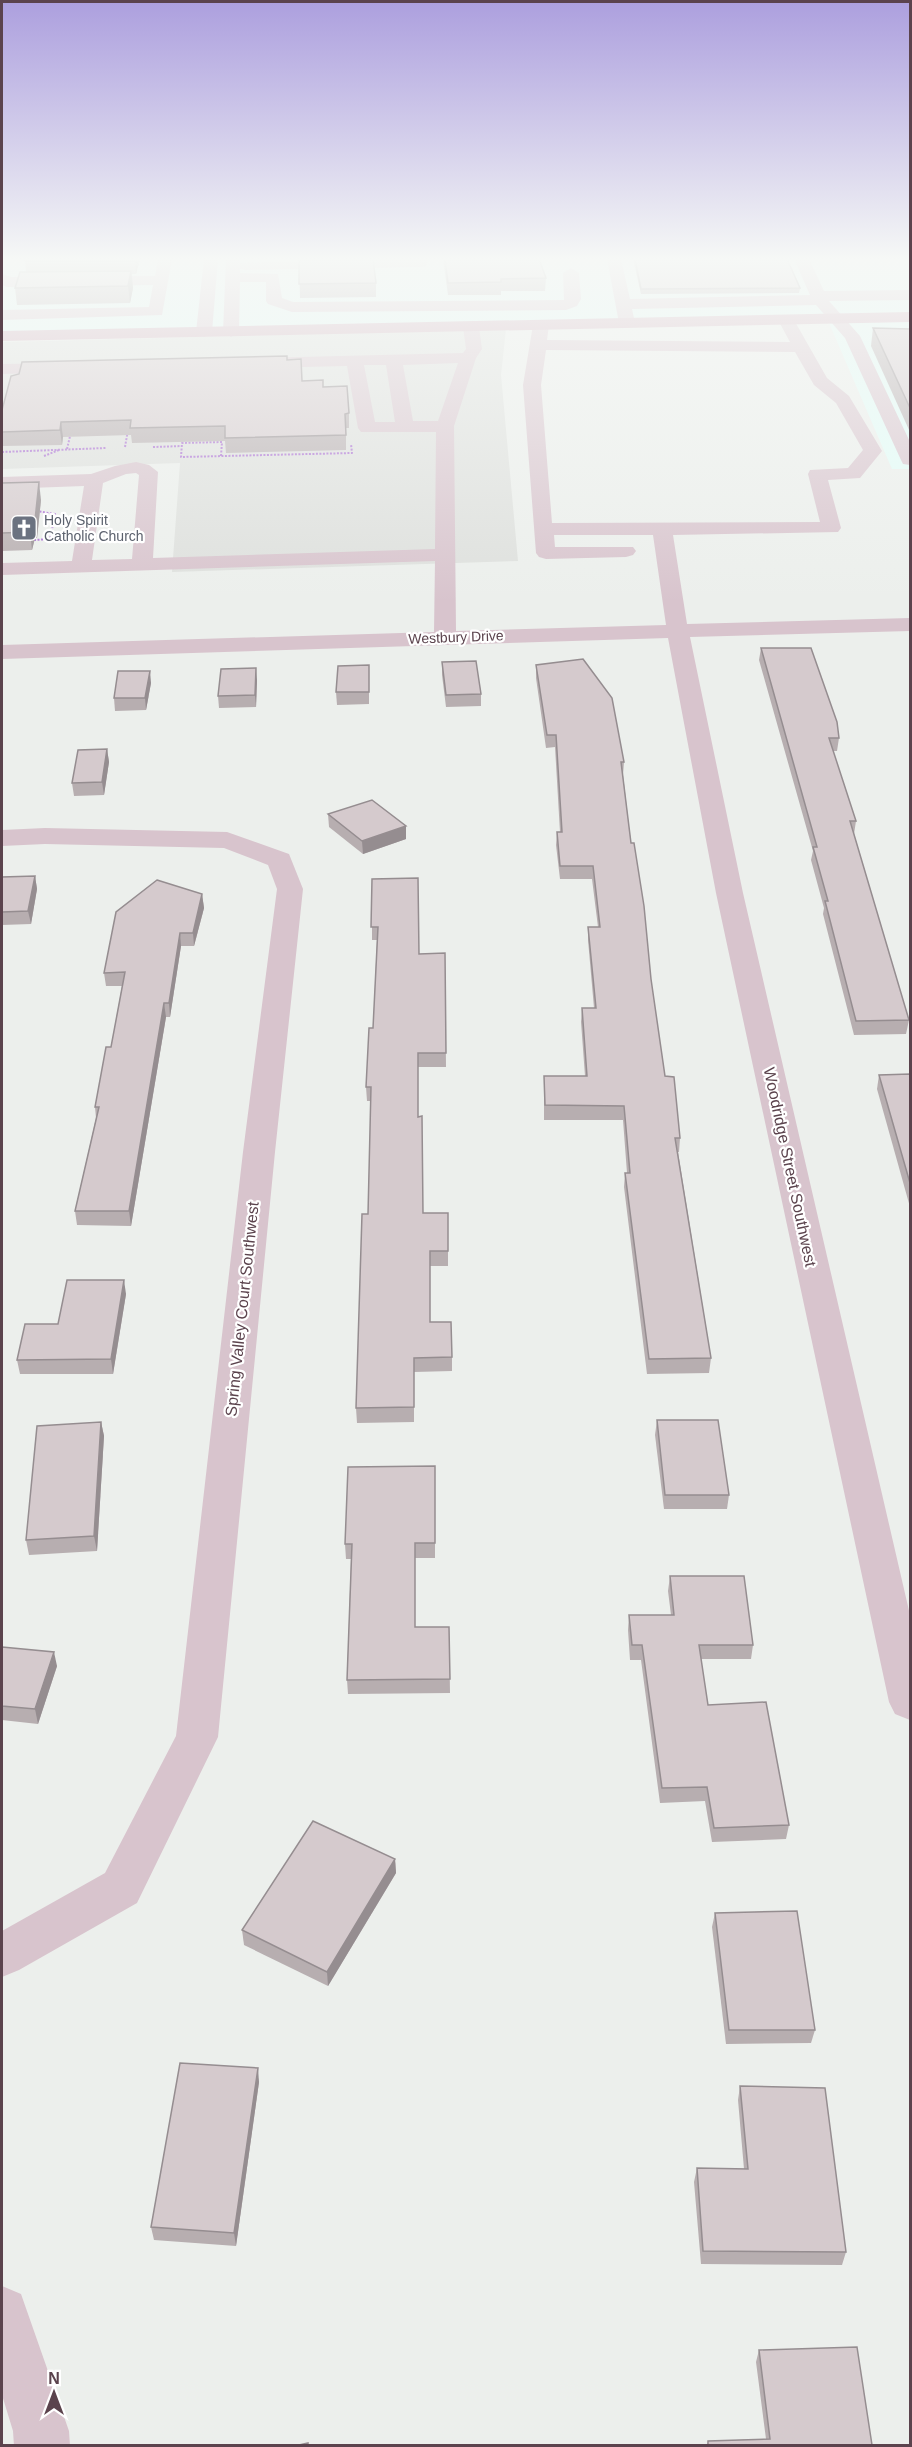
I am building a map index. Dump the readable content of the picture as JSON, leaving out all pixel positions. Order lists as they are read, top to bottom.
{
  "streets": {
    "street": ["Westbury Drive", "Woodridge Street Southwest", "Spring Valley Court Southwest"]
  },
  "crossings": [
    ["Westbury Drive", "Woodridge Street Southwest"]
  ],
  "places": {
    "church": ["Holy Spirit Catholic Church"]
  },
  "north": "top"
}
